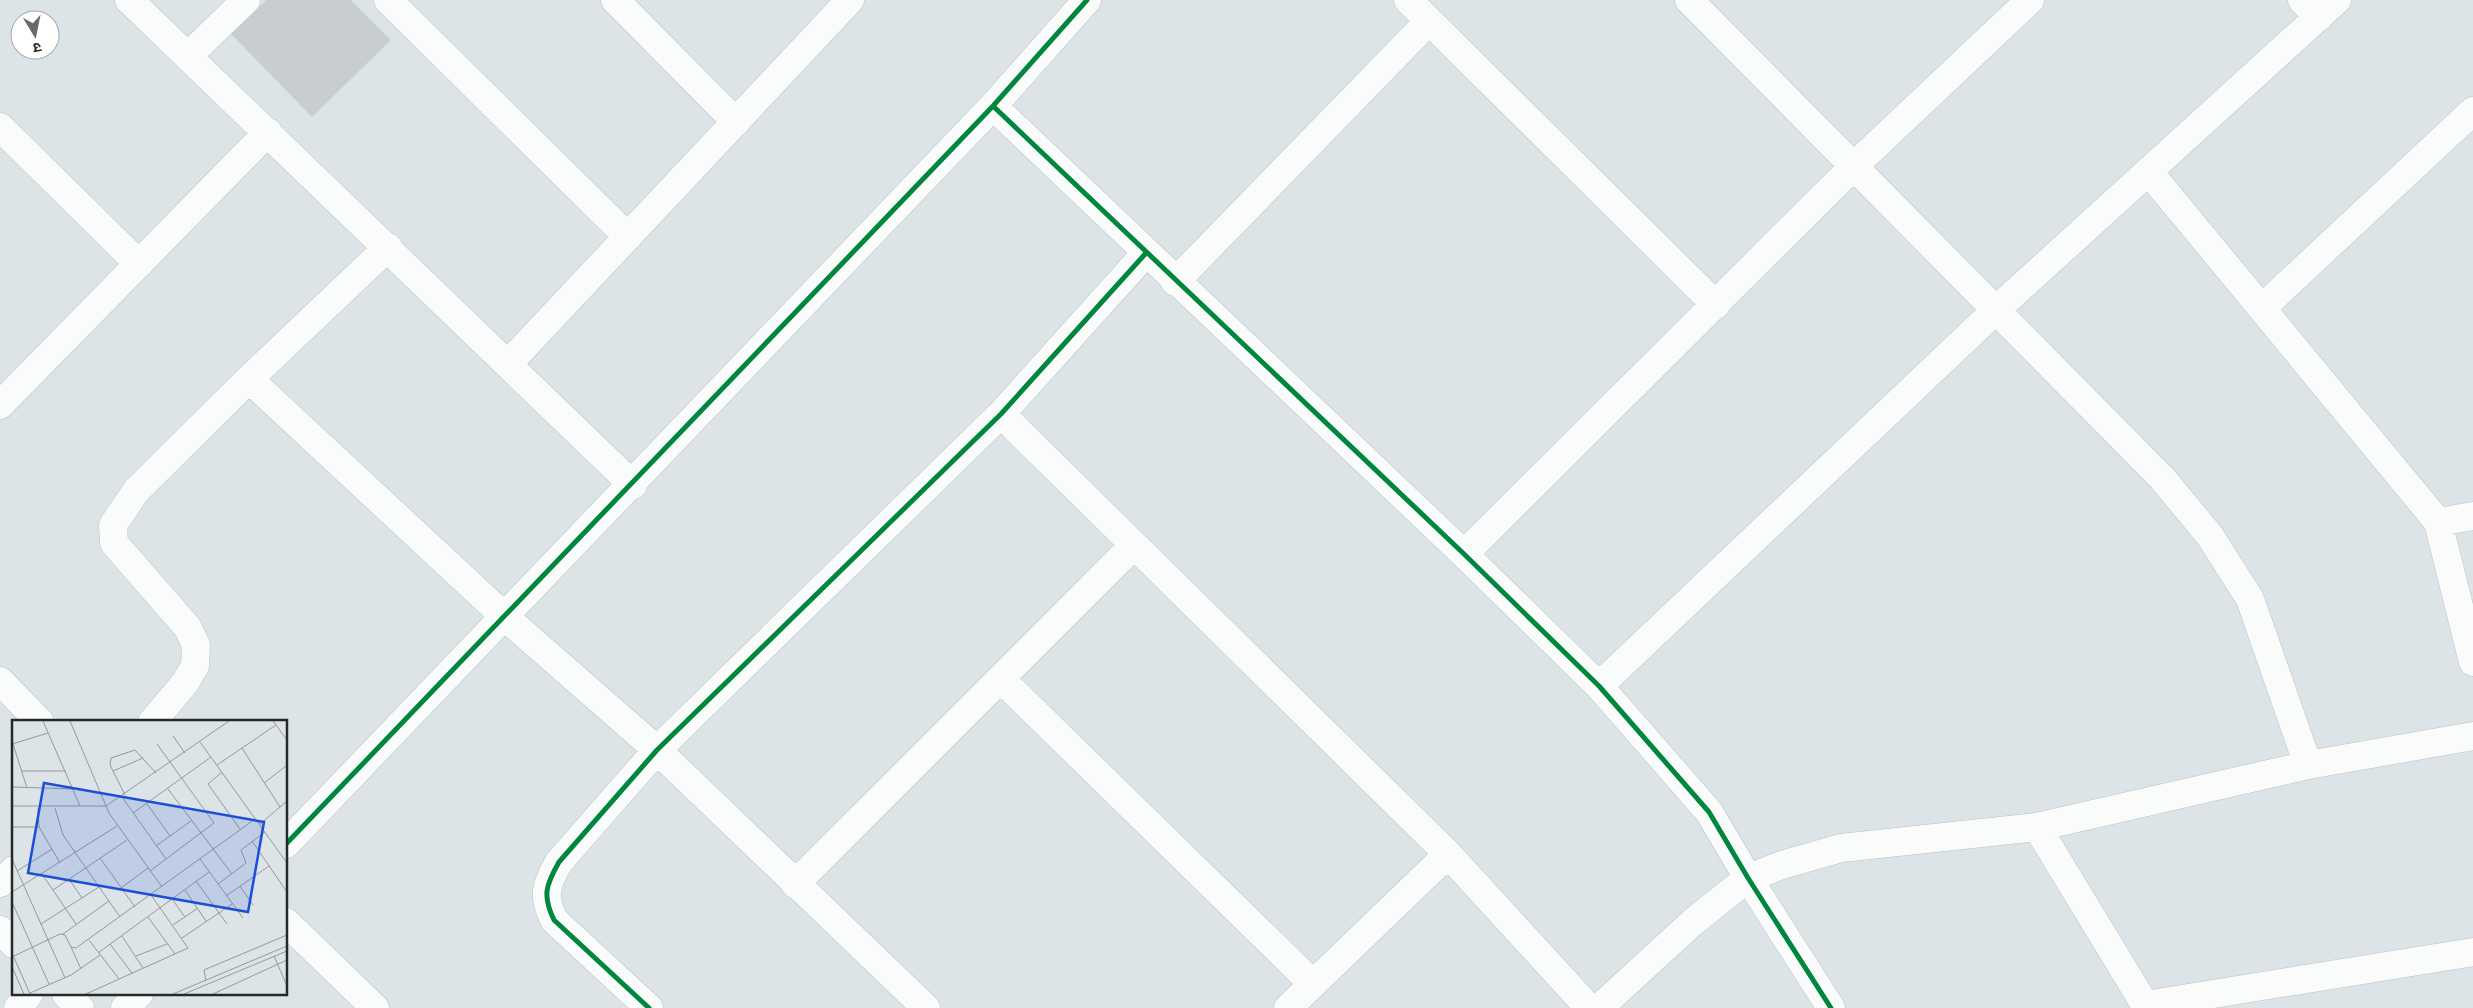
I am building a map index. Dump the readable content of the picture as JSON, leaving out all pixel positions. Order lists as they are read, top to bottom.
{
  "north": "bottom"
}
